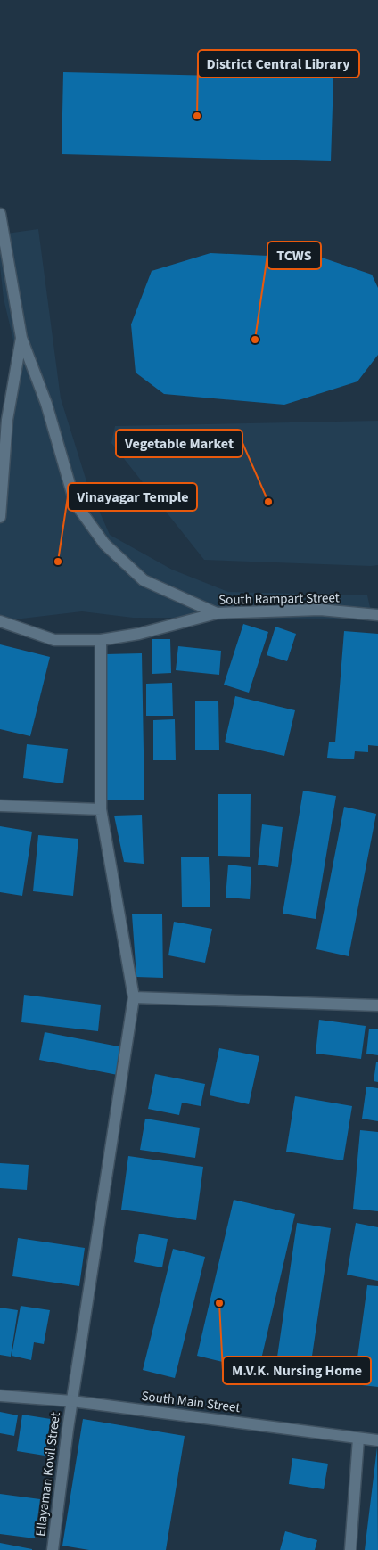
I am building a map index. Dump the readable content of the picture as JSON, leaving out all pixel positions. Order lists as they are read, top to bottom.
{
  "streets": {
    "street": ["South Rampart Street", "South Main Street", "Ellayaman Kovil Street"]
  },
  "crossings": [
    ["South Rampart Street", "Ellayaman Kovil Street"],
    ["South Main Street", "Ellayaman Kovil Street"]
  ],
  "places": [
    "District Central Library",
    "TCWS",
    "Vegetable Market",
    "Vinayagar Temple",
    "M.V.K. Nursing Home"
  ]
}
